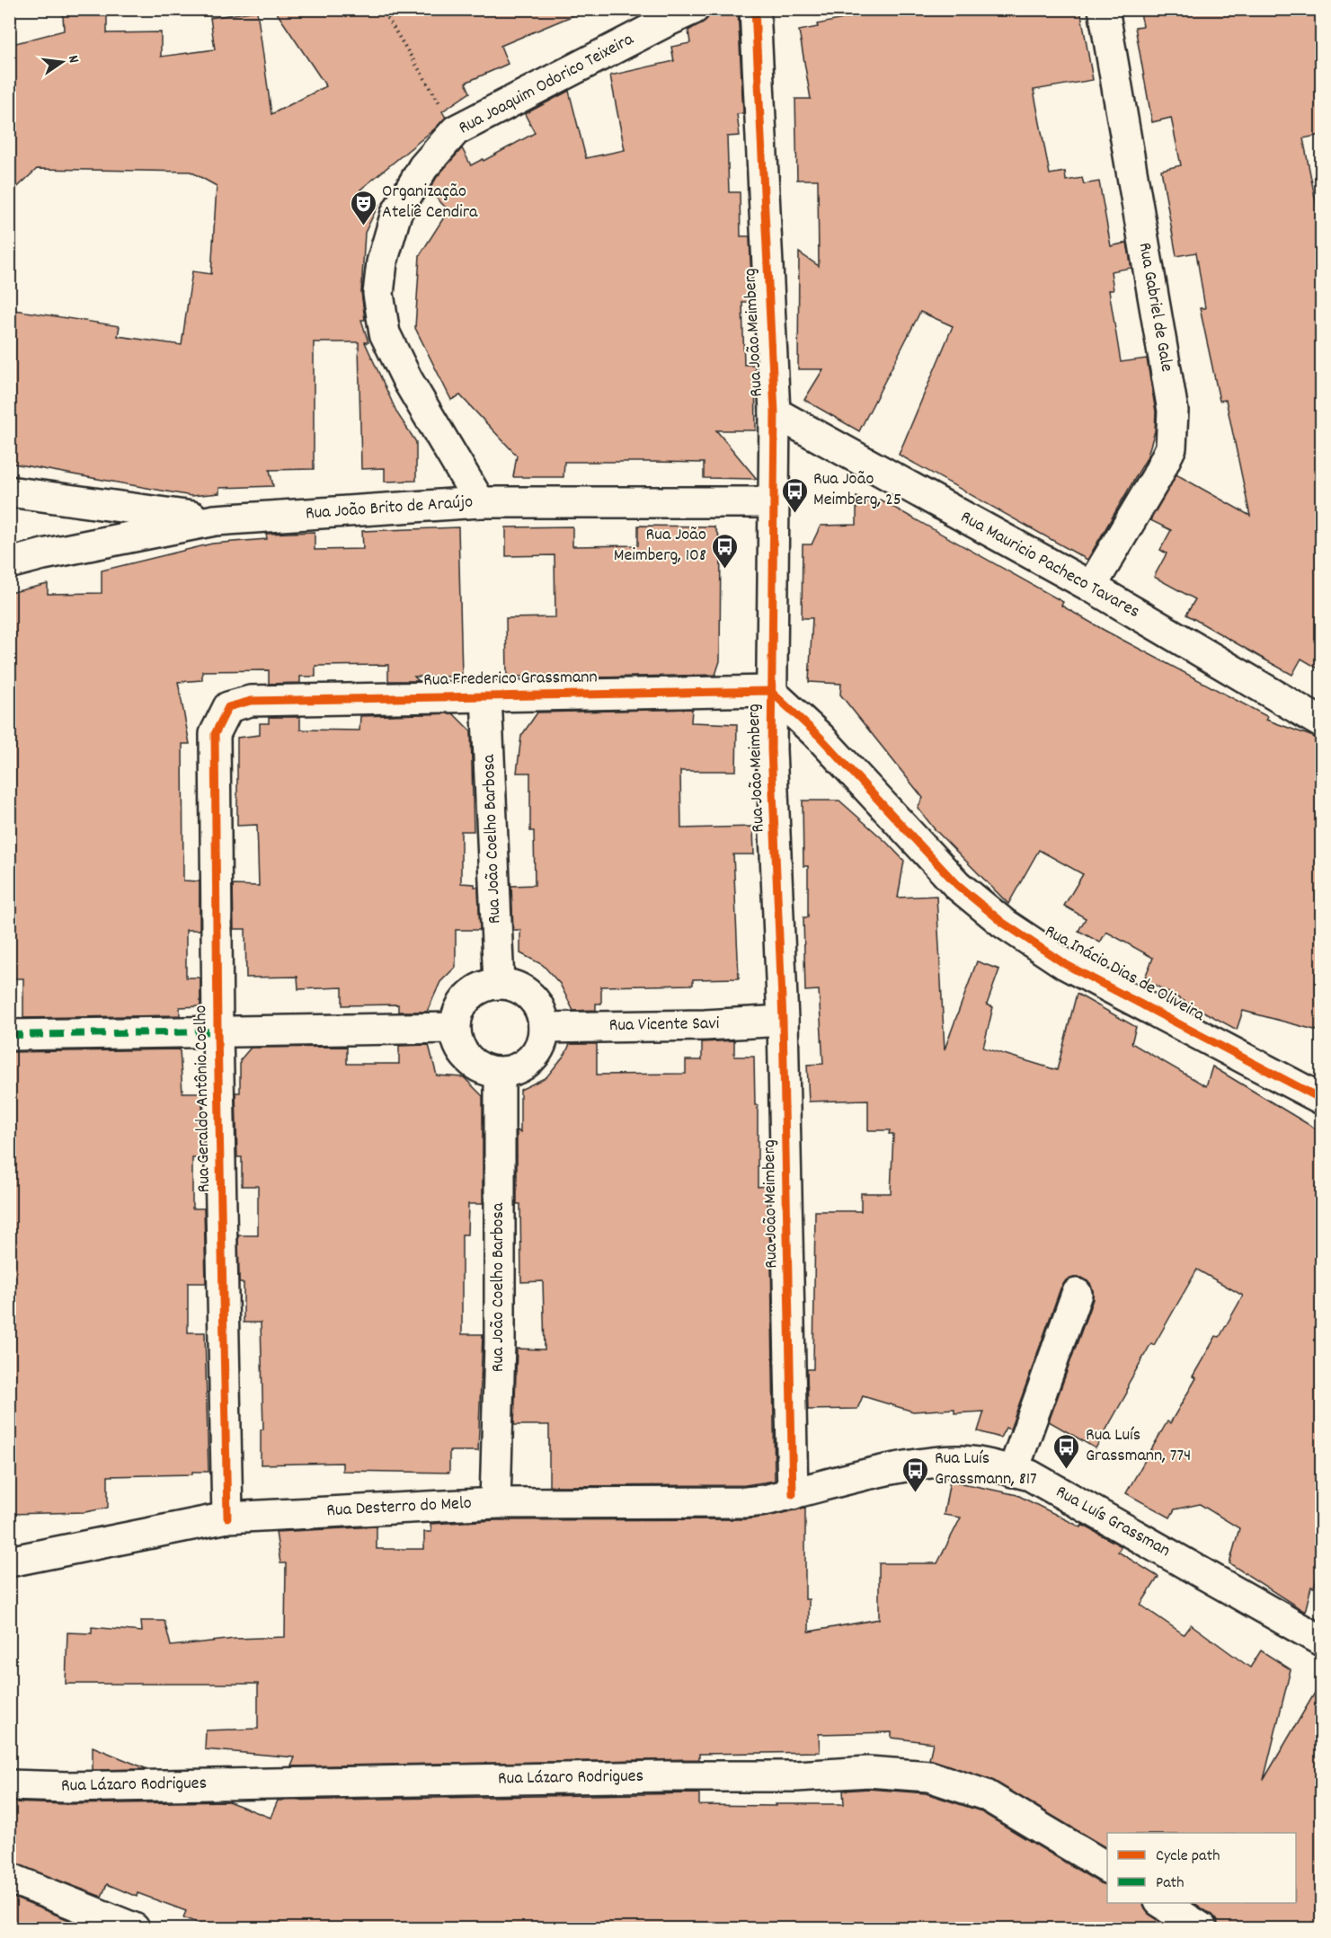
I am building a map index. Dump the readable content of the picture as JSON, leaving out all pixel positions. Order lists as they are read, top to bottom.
{
  "streets": {
    "street": [
      "Rua Joaquim Odorico Teixeira",
      "Rua Gabriel de Gale",
      "Rua João Meimberg",
      "Rua João Brito de Araújo",
      "Rua Mauricio Pacheco Tavares",
      "Rua Frederico Grassmann",
      "Rua João Coelho Barbosa",
      "Rua Inácio Dias de Oliveira",
      "Rua Vicente Savi",
      "Rua Geraldo Antônio Coelho",
      "Rua Desterro do Melo",
      "Rua Luís Grassman",
      "Rua Lázaro Rodrigues"
    ]
  },
  "crossings": [
    ["Rua Joaquim Odorico Teixeira", "Rua João Brito de Araújo"],
    ["Rua Gabriel de Gale", "Rua Mauricio Pacheco Tavares"],
    ["Rua João Meimberg", "Rua João Brito de Araújo"],
    ["Rua João Meimberg", "Rua Mauricio Pacheco Tavares"],
    ["Rua João Meimberg", "Rua Frederico Grassmann"],
    ["Rua João Meimberg", "Rua Inácio Dias de Oliveira"],
    ["Rua João Meimberg", "Rua Vicente Savi"],
    ["Rua João Meimberg", "Rua Desterro do Melo"],
    ["Rua João Meimberg", "Rua Luís Grassman"],
    ["Rua Frederico Grassmann", "Rua João Coelho Barbosa"],
    ["Rua Frederico Grassmann", "Rua Inácio Dias de Oliveira"],
    ["Rua Frederico Grassmann", "Rua Geraldo Antônio Coelho"],
    ["Rua João Coelho Barbosa", "Rua Vicente Savi"],
    ["Rua João Coelho Barbosa", "Rua Desterro do Melo"],
    ["Rua Geraldo Antônio Coelho", "Rua Desterro do Melo"],
    ["Rua Desterro do Melo", "Rua Luís Grassman"]
  ],
  "places": {
    "theatre": ["Organização Ateliê Cendira"],
    "bus stop": [
      "Rua João Meimberg, 25",
      "Rua João Meimberg, 108",
      "Rua Luís Grassmann, 774",
      "Rua Luís Grassmann, 817"
    ]
  },
  "legend": ["Cycle path", "Path"],
  "north": "right"
}
